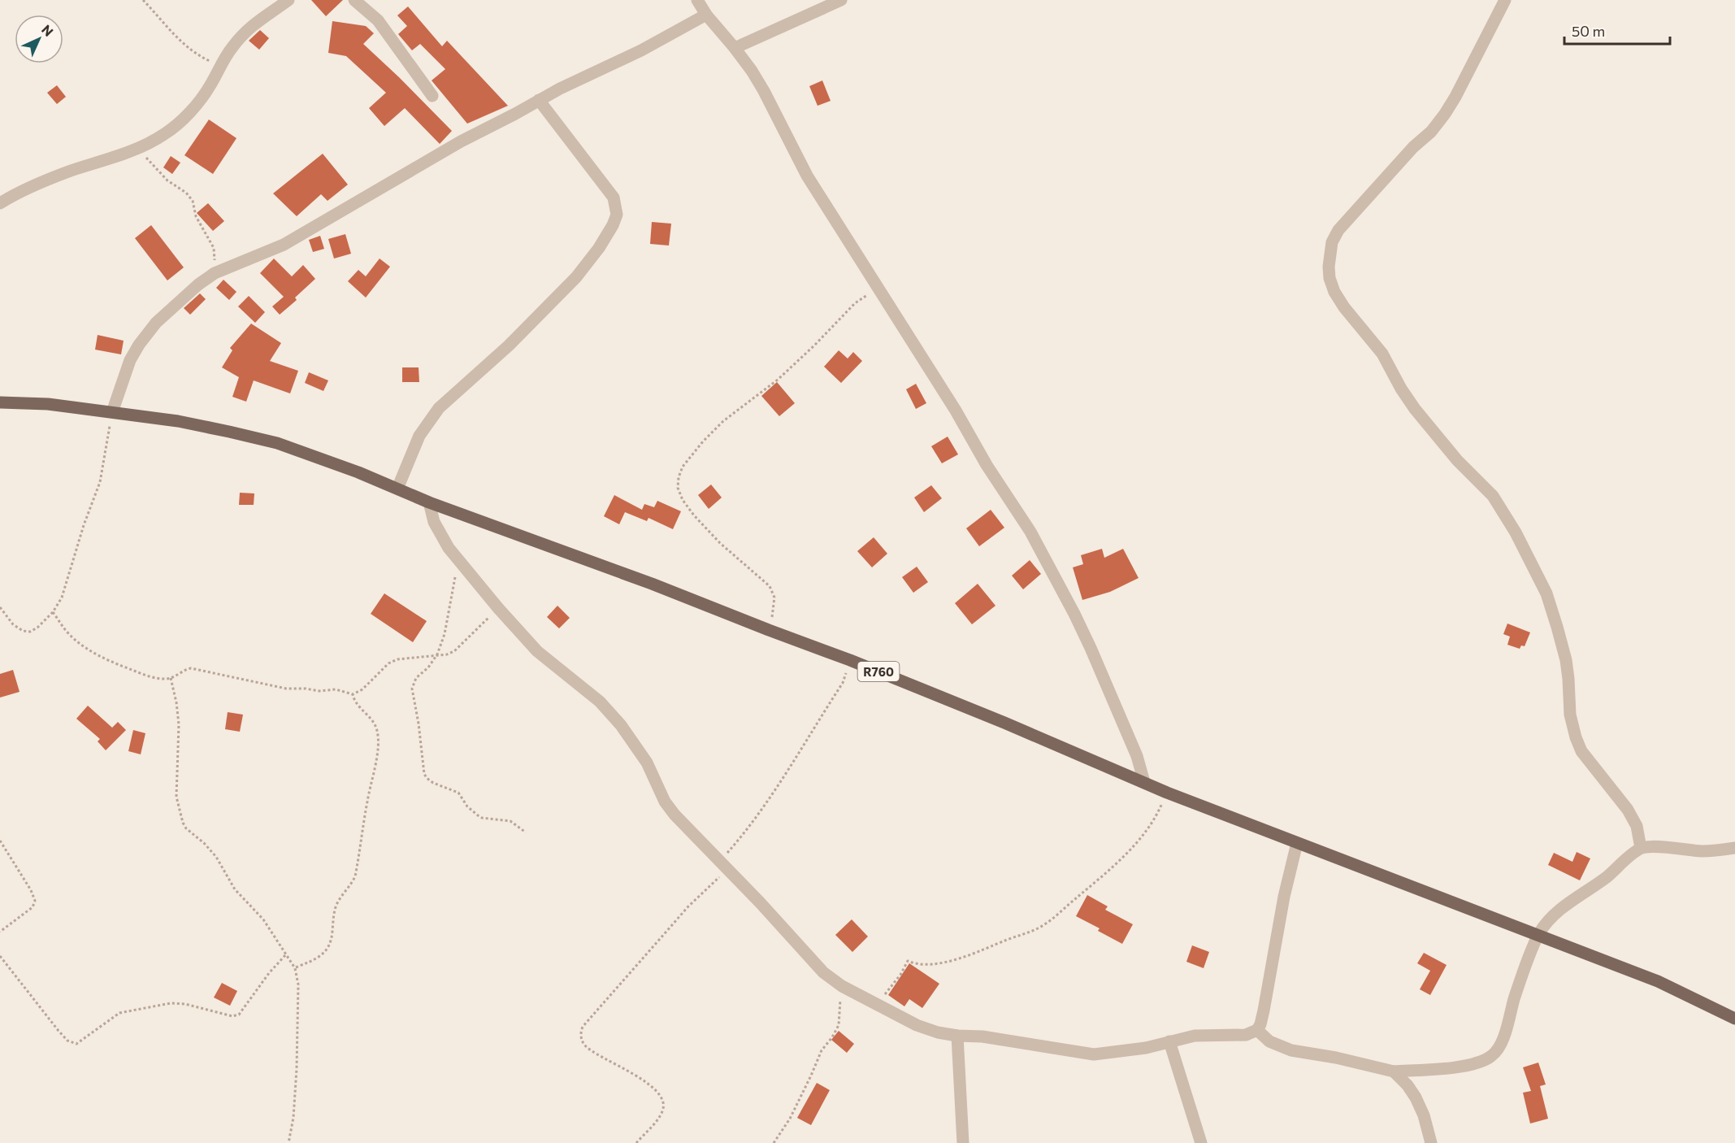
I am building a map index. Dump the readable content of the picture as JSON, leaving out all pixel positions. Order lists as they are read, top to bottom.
{
  "streets": {
    "main road": ["R760"]
  },
  "scale_bar": "50 m",
  "north": "top right"
}
